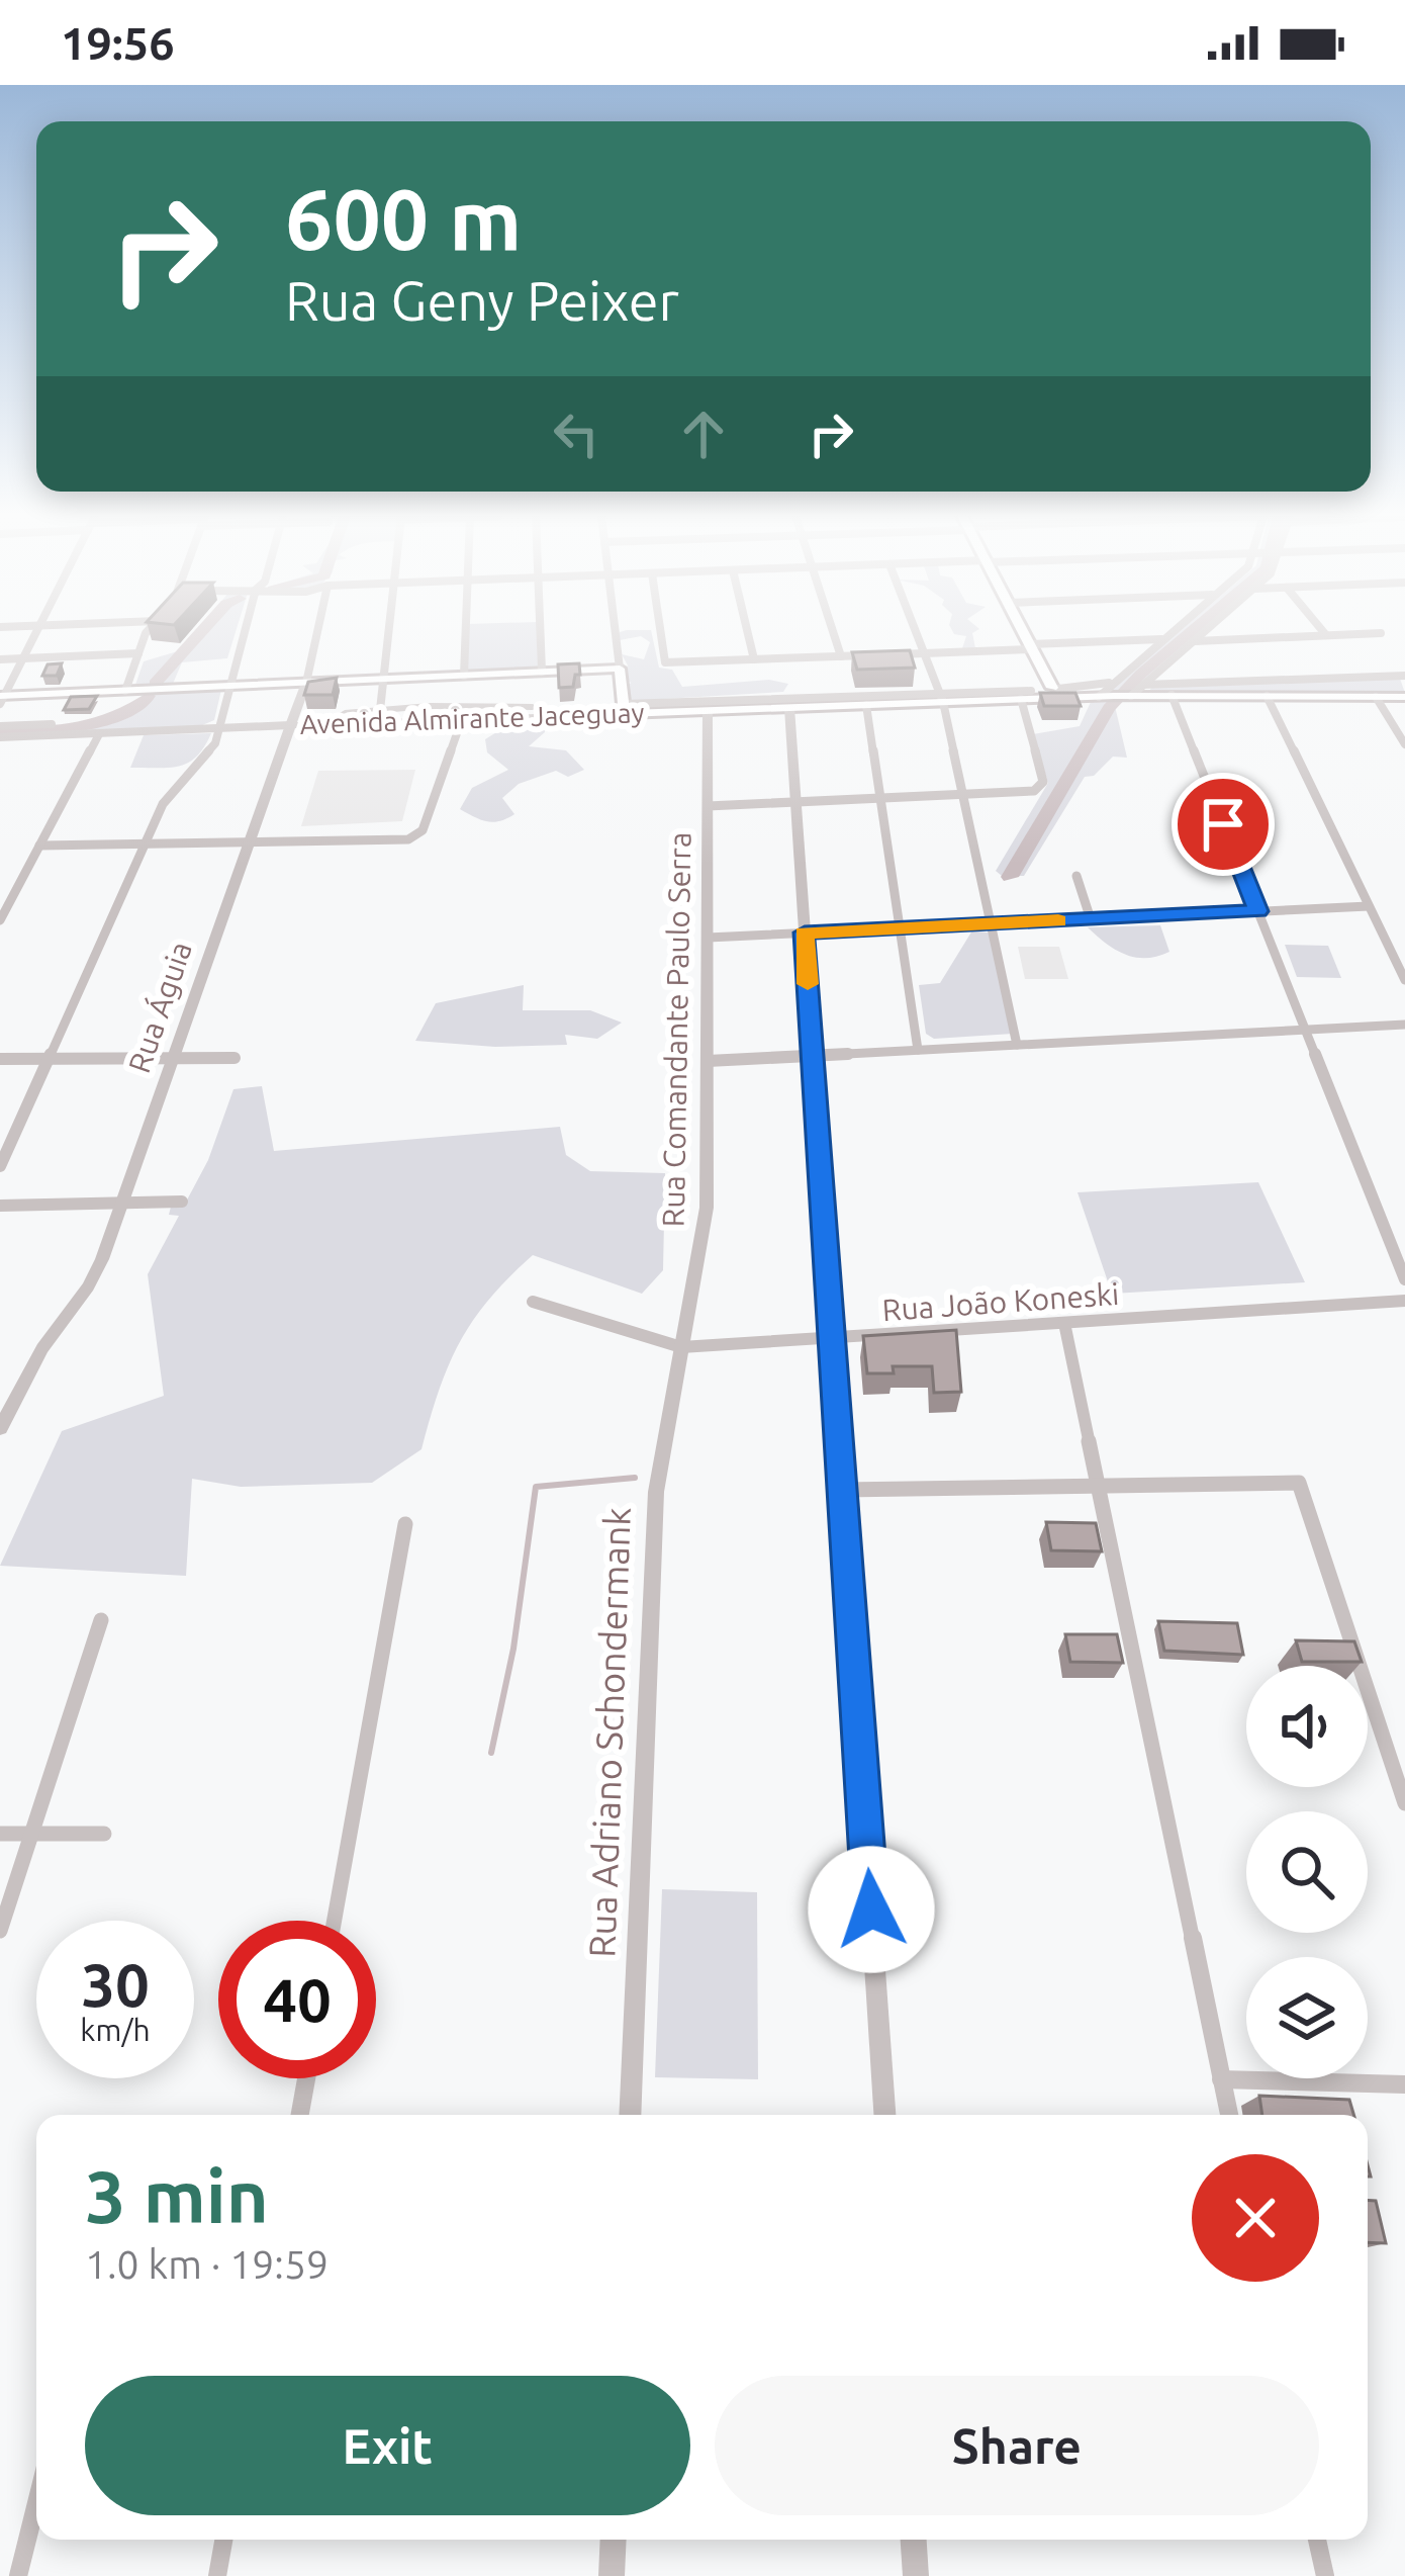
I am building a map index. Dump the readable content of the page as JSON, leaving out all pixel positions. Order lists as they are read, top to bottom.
{
  "streets": {
    "main road": ["Avenida Almirante Jaceguay"],
    "street": [
      "Rua Águia",
      "Rua Comandante Paulo Serra",
      "Rua João Koneski",
      "Rua Adriano Schondermank"
    ]
  },
  "crossings": [
    ["Avenida Almirante Jaceguay", "Rua Águia"],
    ["Avenida Almirante Jaceguay", "Rua Comandante Paulo Serra"],
    ["Rua Comandante Paulo Serra", "Rua João Koneski"],
    ["Rua Comandante Paulo Serra", "Rua Adriano Schondermank"],
    ["Rua João Koneski", "Rua Adriano Schondermank"]
  ],
  "page": {
    "status": "19:56",
    "turn": ["600 m", "Rua Geny Peixer"],
    "speed": "30 km/h",
    "limit": "40",
    "heading": ["3 min", "1.0 km · 19:59"],
    "buttons": ["Exit", "Share"]
  }
}
